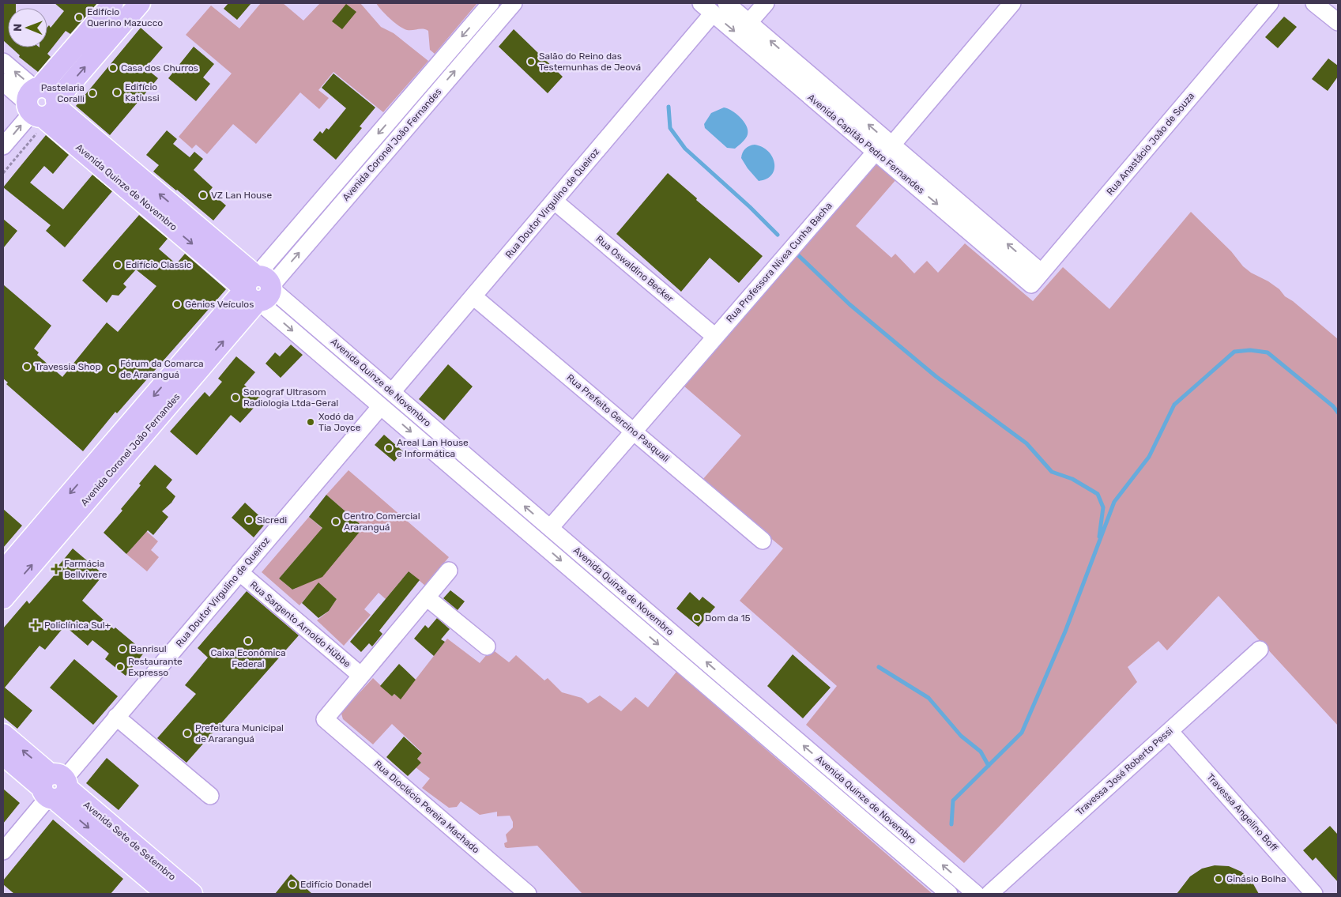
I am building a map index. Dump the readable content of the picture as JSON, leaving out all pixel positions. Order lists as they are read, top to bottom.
{
  "streets": {
    "main road": ["Avenida Coronel João Fernandes", "Avenida Quinze de Novembro", "Avenida Sete de Setembro"],
    "street": [
      "Avenida Capitão Pedro Fernandes",
      "Rua Anastácio João de Souza",
      "Rua Doutor Virgulino de Queiroz",
      "Rua Professora Nívea Cunha Bacha",
      "Rua Oswaldino Becker",
      "Rua Prefeito Gercino Pasquali",
      "Rua Sargento Arnoldo Hübbe",
      "Travessa José Roberto Pessi",
      "Rua Dioclécio Pereira Machado",
      "Travessa Angelino Boff"
    ]
  },
  "crossings": [
    ["Avenida Capitão Pedro Fernandes", "Rua Anastácio João de Souza"],
    ["Avenida Capitão Pedro Fernandes", "Rua Doutor Virgulino de Queiroz"],
    ["Avenida Capitão Pedro Fernandes", "Rua Professora Nívea Cunha Bacha"],
    ["Avenida Coronel João Fernandes", "Avenida Quinze de Novembro"],
    ["Avenida Quinze de Novembro", "Rua Doutor Virgulino de Queiroz"],
    ["Avenida Quinze de Novembro", "Rua Professora Nívea Cunha Bacha"],
    ["Rua Doutor Virgulino de Queiroz", "Rua Oswaldino Becker"],
    ["Rua Doutor Virgulino de Queiroz", "Rua Prefeito Gercino Pasquali"],
    ["Rua Doutor Virgulino de Queiroz", "Rua Sargento Arnoldo Hübbe"],
    ["Rua Doutor Virgulino de Queiroz", "Avenida Sete de Setembro"],
    ["Rua Professora Nívea Cunha Bacha", "Rua Oswaldino Becker"],
    ["Rua Professora Nívea Cunha Bacha", "Rua Prefeito Gercino Pasquali"],
    ["Rua Sargento Arnoldo Hübbe", "Rua Dioclécio Pereira Machado"],
    ["Travessa José Roberto Pessi", "Travessa Angelino Boff"]
  ],
  "places": {
    "other": [
      "Edifício Querino Mazucco",
      "Salão do Reino das Testemunhas de Jeová",
      "Casa dos Churros",
      "Edifício Katiussi",
      "Pastelaria Coralli",
      "VZ Lan House",
      "Edifício Classic",
      "Gênios Veículos",
      "Travessia Shop",
      "Fórum da Comarca de Araranguá",
      "Sonograf Ultrasom Radiologia Ltda-Geral",
      "Xodó da Tia Joyce",
      "Areal Lan House e Informática",
      "Sicredi",
      "Centro Comercial Araranguá",
      "Dom da 15",
      "Caixa Econômica Federal",
      "Banrisul",
      "Restaurante Expresso",
      "Prefeitura Municipal de Araranguá",
      "Ginásio Bolha",
      "Edifício Donadel"
    ],
    "health": ["Farmácia Bellvivere", "Policlínica Sul+"]
  },
  "north": "left"
}
